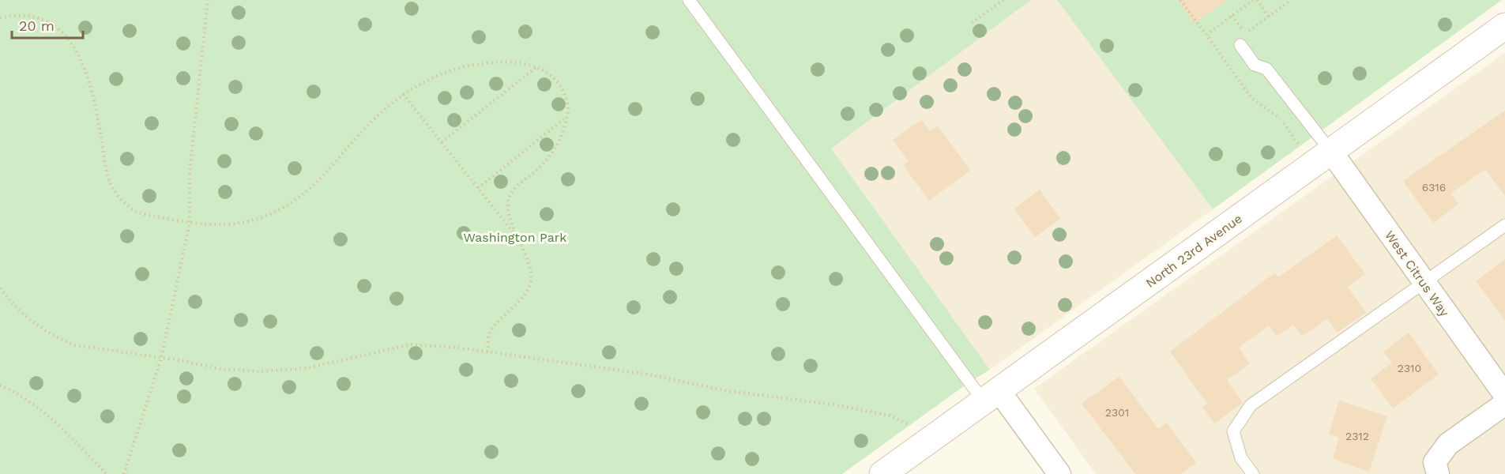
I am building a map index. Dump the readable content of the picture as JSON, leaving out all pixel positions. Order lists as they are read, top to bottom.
{
  "streets": {
    "street": ["North 23rd Avenue", "West Citrus Way"]
  },
  "crossings": [
    ["North 23rd Avenue", "West Citrus Way"]
  ],
  "parks": ["Washington Park"],
  "house_numbers": [
    "6316",
    "2310",
    "2301",
    "2312"
  ],
  "scale_bar": "20 m"
}
